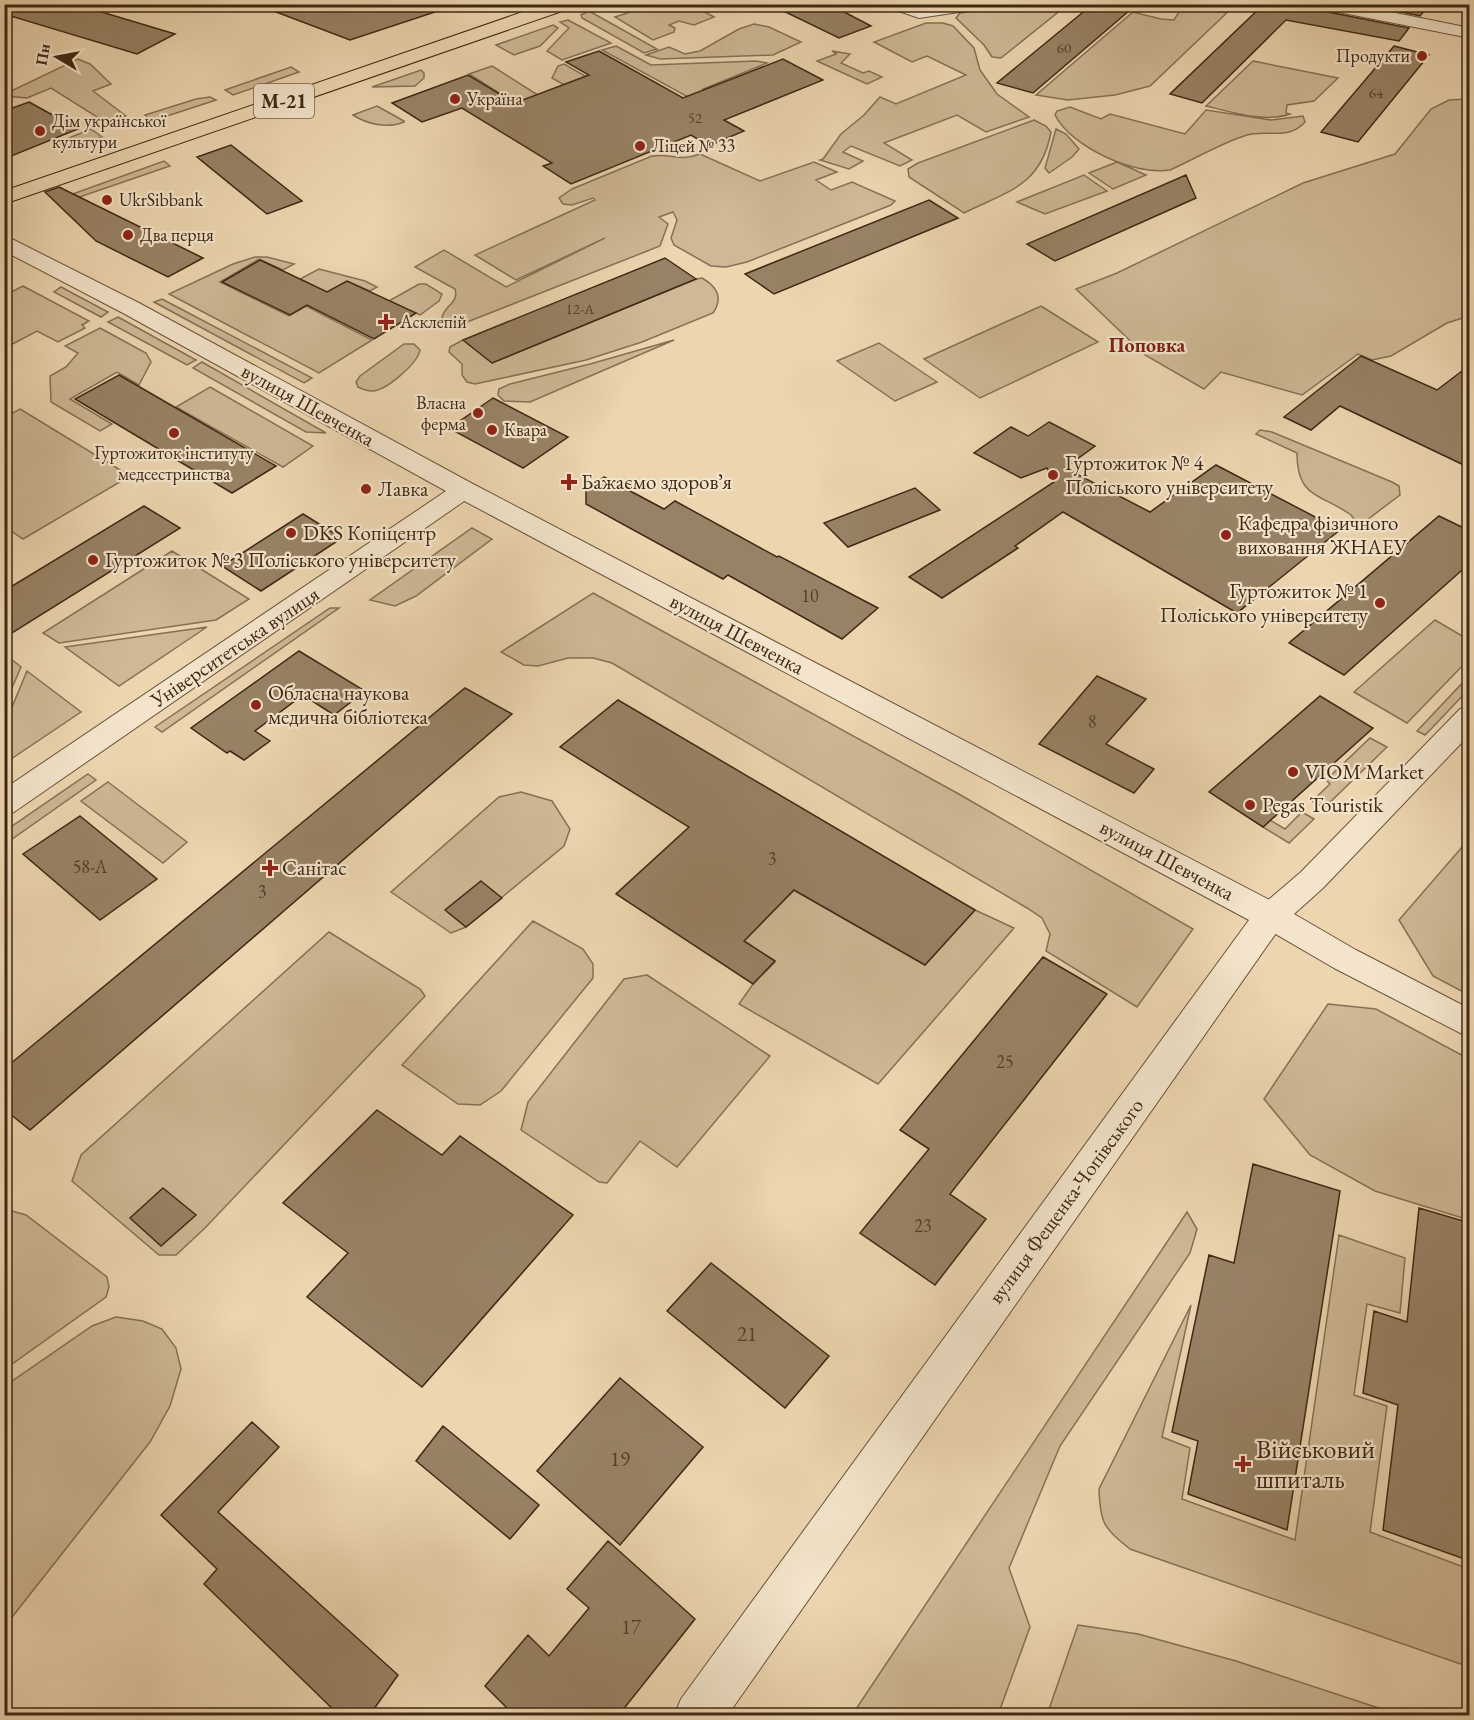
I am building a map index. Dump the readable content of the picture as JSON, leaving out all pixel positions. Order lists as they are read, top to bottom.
{
  "streets": {
    "highway": ["М-21"],
    "street": ["вулиця Шевченка", "Університетська вулиця", "вулиця Фещенка-Чопівського"]
  },
  "crossings": [
    ["вулиця Шевченка", "Університетська вулиця"],
    ["вулиця Шевченка", "вулиця Фещенка-Чопівського"]
  ],
  "districts": ["Поповка"],
  "places": {
    "other": [
      "Продукти",
      "Україна",
      "Дім української культури",
      "Ліцей № 33",
      "UkrSibbank",
      "Два перця",
      "Власна ферма",
      "Квара",
      "Гуртожиток інституту медсестринства",
      "Гуртожиток № 4 Поліського університету",
      "Лавка",
      "DKS Копіцентр",
      "Кафедра фізичного виховання ЖНАЕУ",
      "Гуртожиток № 3 Поліського університету",
      "Гуртожиток № 1 Поліського університету",
      "Обласна наукова медична бібліотека",
      "VIOM Market",
      "Pegas Touristik"
    ],
    "health": [
      "Асклепій",
      "Бажаємо здоровʼя",
      "Санітас",
      "Військовий шпиталь"
    ]
  },
  "house_numbers": [
    "60",
    "64",
    "52",
    "12-А",
    "10",
    "8",
    "3",
    "58-А",
    "3",
    "25",
    "23",
    "21",
    "19",
    "17"
  ],
  "north": "left"
}
